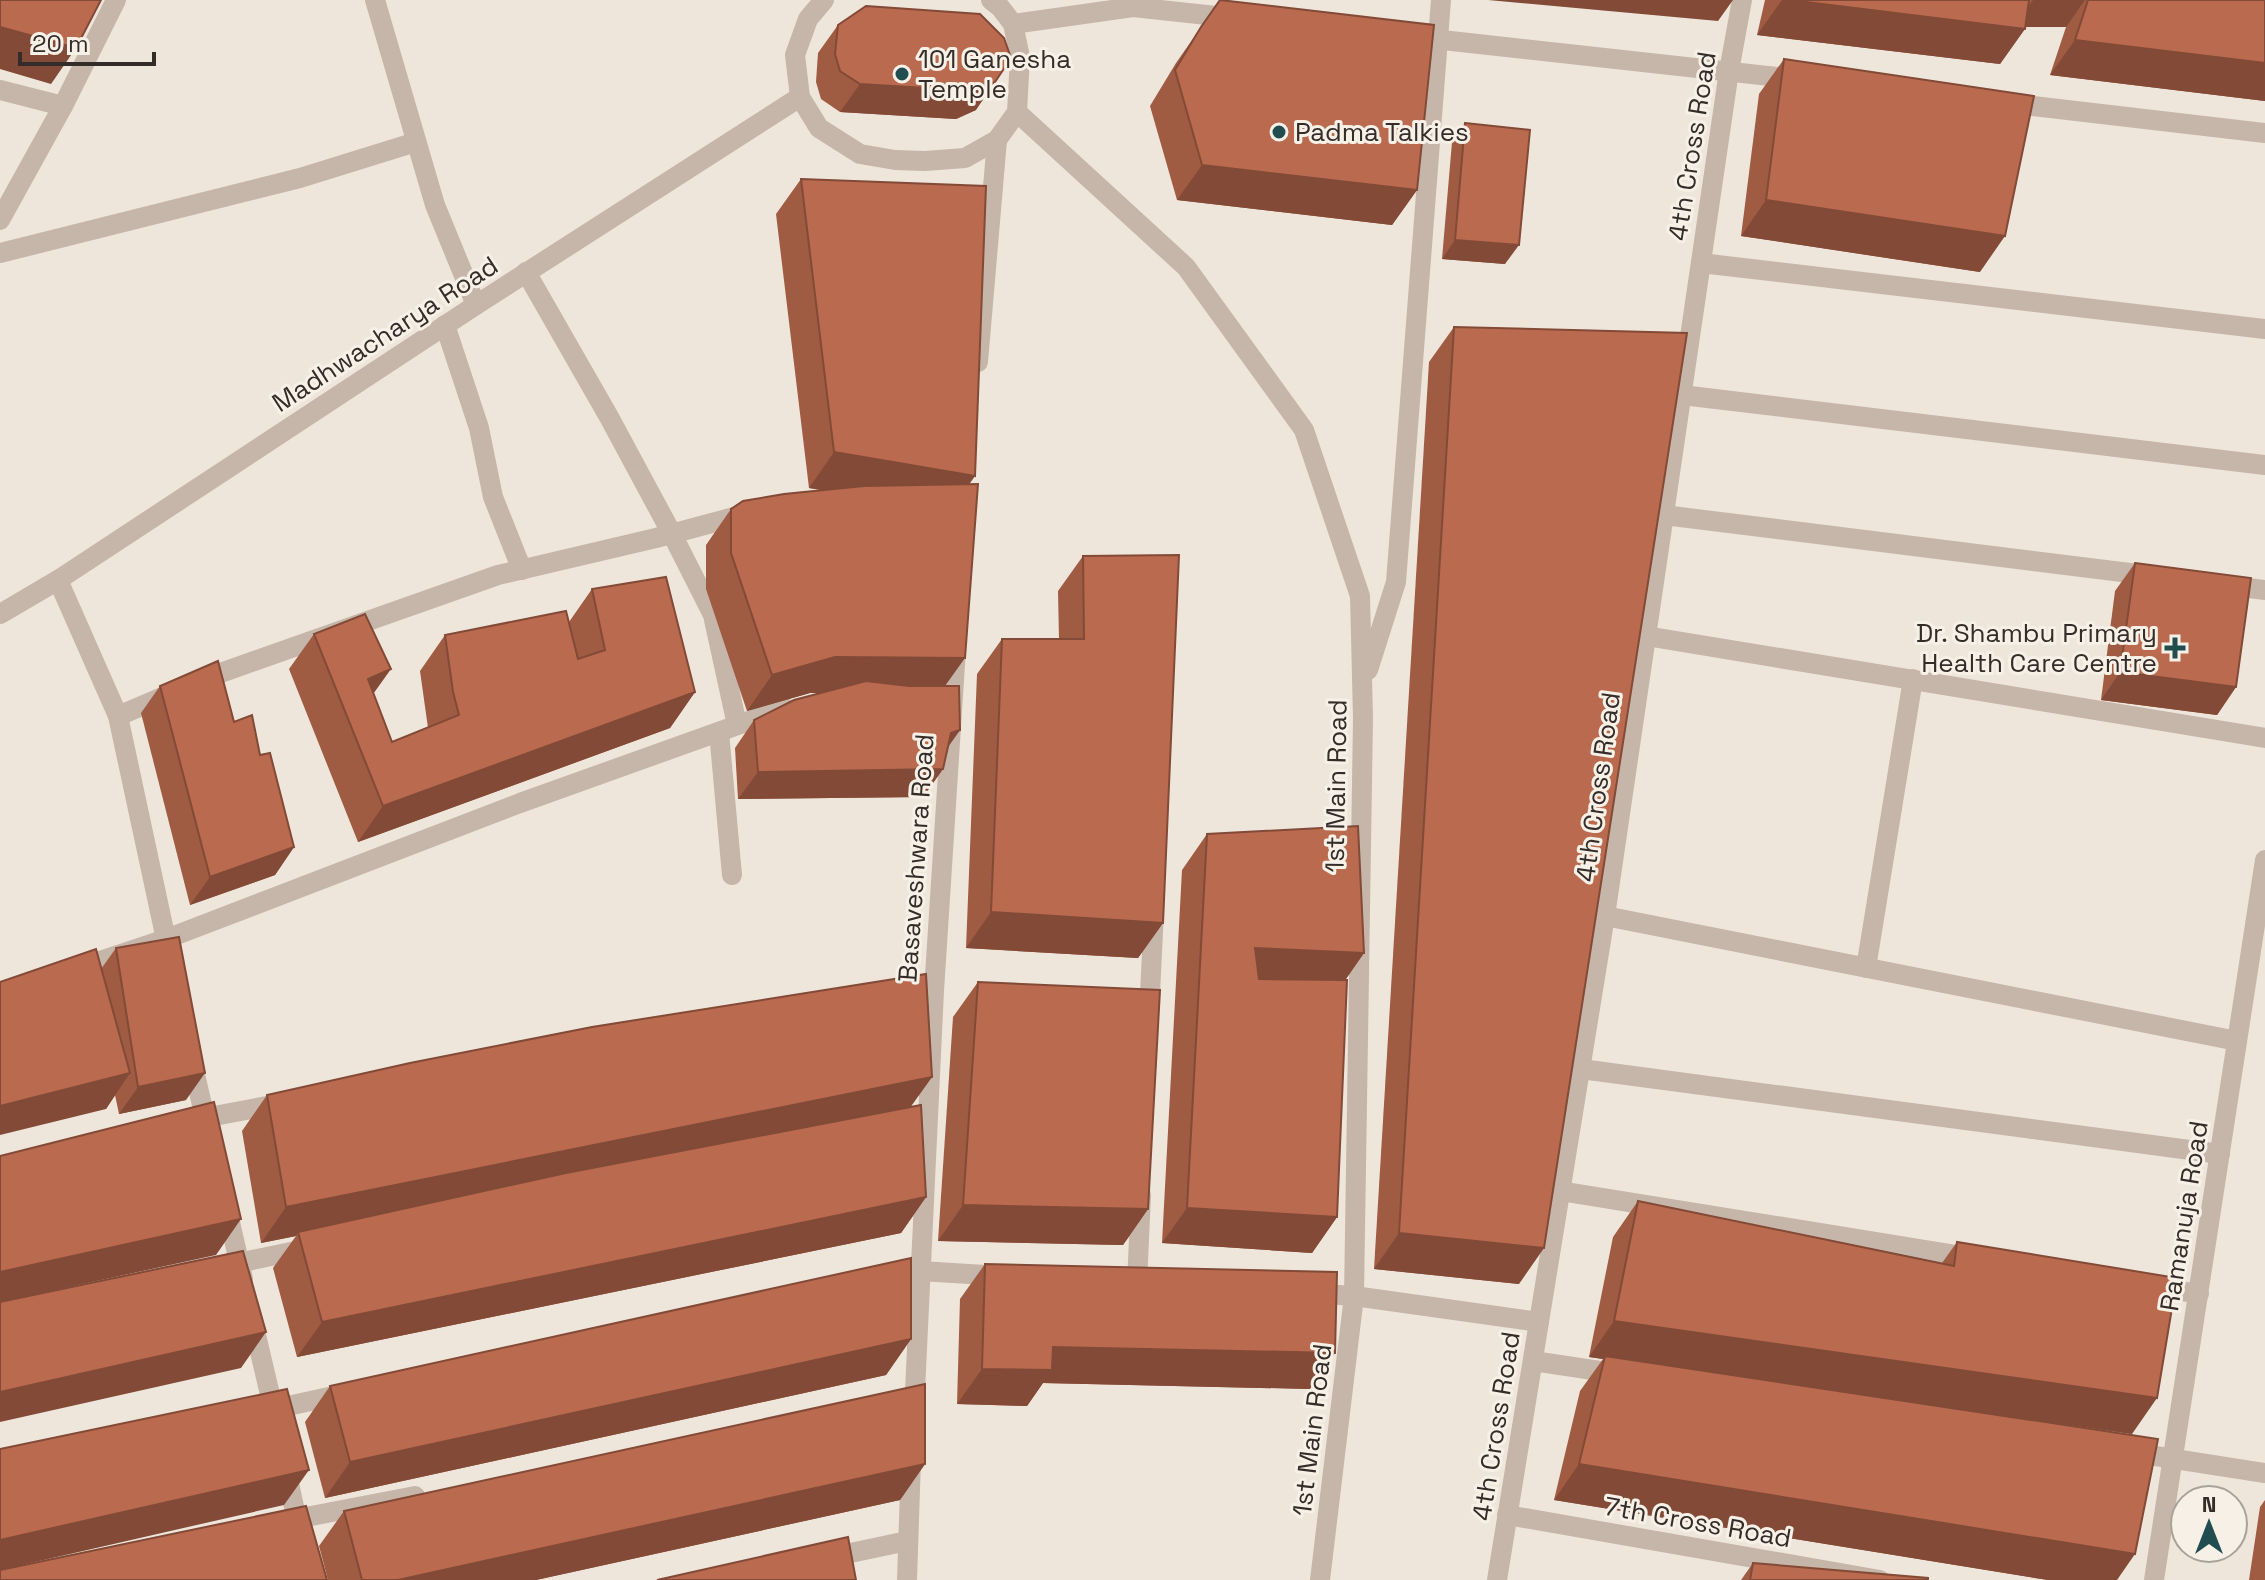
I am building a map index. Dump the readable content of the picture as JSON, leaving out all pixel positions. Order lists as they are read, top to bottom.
{
  "streets": {
    "street": [
      "4th Cross Road",
      "Madhwacharya Road",
      "1st Main Road",
      "Basaveshwara Road",
      "Ramanuja Road",
      "7th Cross Road"
    ]
  },
  "crossings": [
    ["4th Cross Road", "7th Cross Road"]
  ],
  "places": {
    "other": ["101 Ganesha Temple", "Padma Talkies"],
    "health": ["Dr. Shambu Primary Health Care Centre"]
  },
  "scale_bar": "20 m",
  "north": "top"
}
